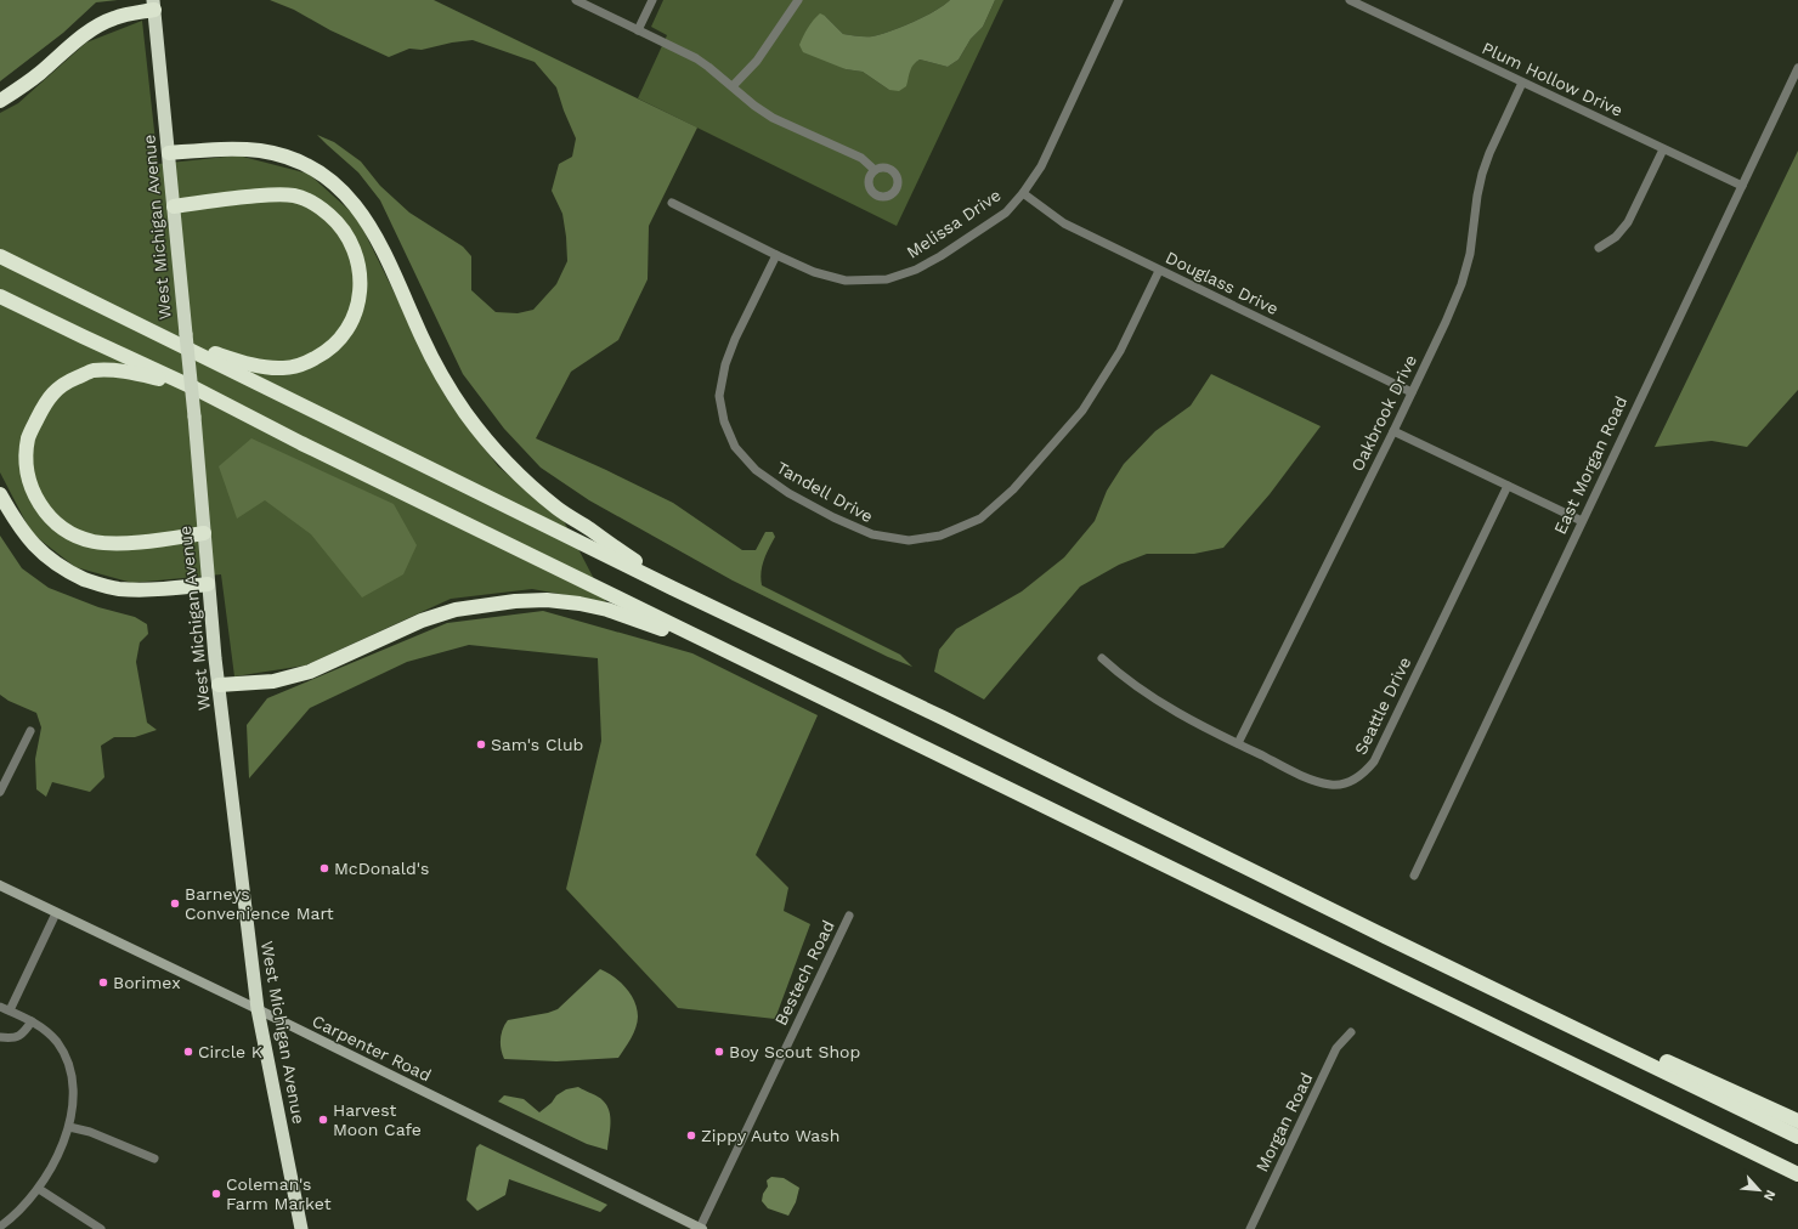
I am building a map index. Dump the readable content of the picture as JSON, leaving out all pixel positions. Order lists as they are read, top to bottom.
{
  "streets": {
    "highway": ["West Michigan Avenue"],
    "main road": ["Carpenter Road"],
    "street": [
      "Plum Hollow Drive",
      "Melissa Drive",
      "Douglass Drive",
      "Oakbrook Drive",
      "East Morgan Road",
      "Tandell Drive",
      "Seattle Drive",
      "Bestech Road",
      "Morgan Road"
    ]
  },
  "crossings": [
    ["Plum Hollow Drive", "Oakbrook Drive"],
    ["Plum Hollow Drive", "East Morgan Road"],
    ["Melissa Drive", "Douglass Drive"],
    ["Melissa Drive", "Tandell Drive"],
    ["West Michigan Avenue", "Carpenter Road"],
    ["Douglass Drive", "Oakbrook Drive"],
    ["Douglass Drive", "Tandell Drive"],
    ["Oakbrook Drive", "Seattle Drive"],
    ["Bestech Road", "Carpenter Road"]
  ],
  "places": [
    "Sam's Club",
    "McDonald's",
    "Barneys Convenience Mart",
    "Borimex",
    "Circle K",
    "Boy Scout Shop",
    "Harvest Moon Cafe",
    "Zippy Auto Wash",
    "Coleman's Farm Market"
  ],
  "north": "bottom right"
}
